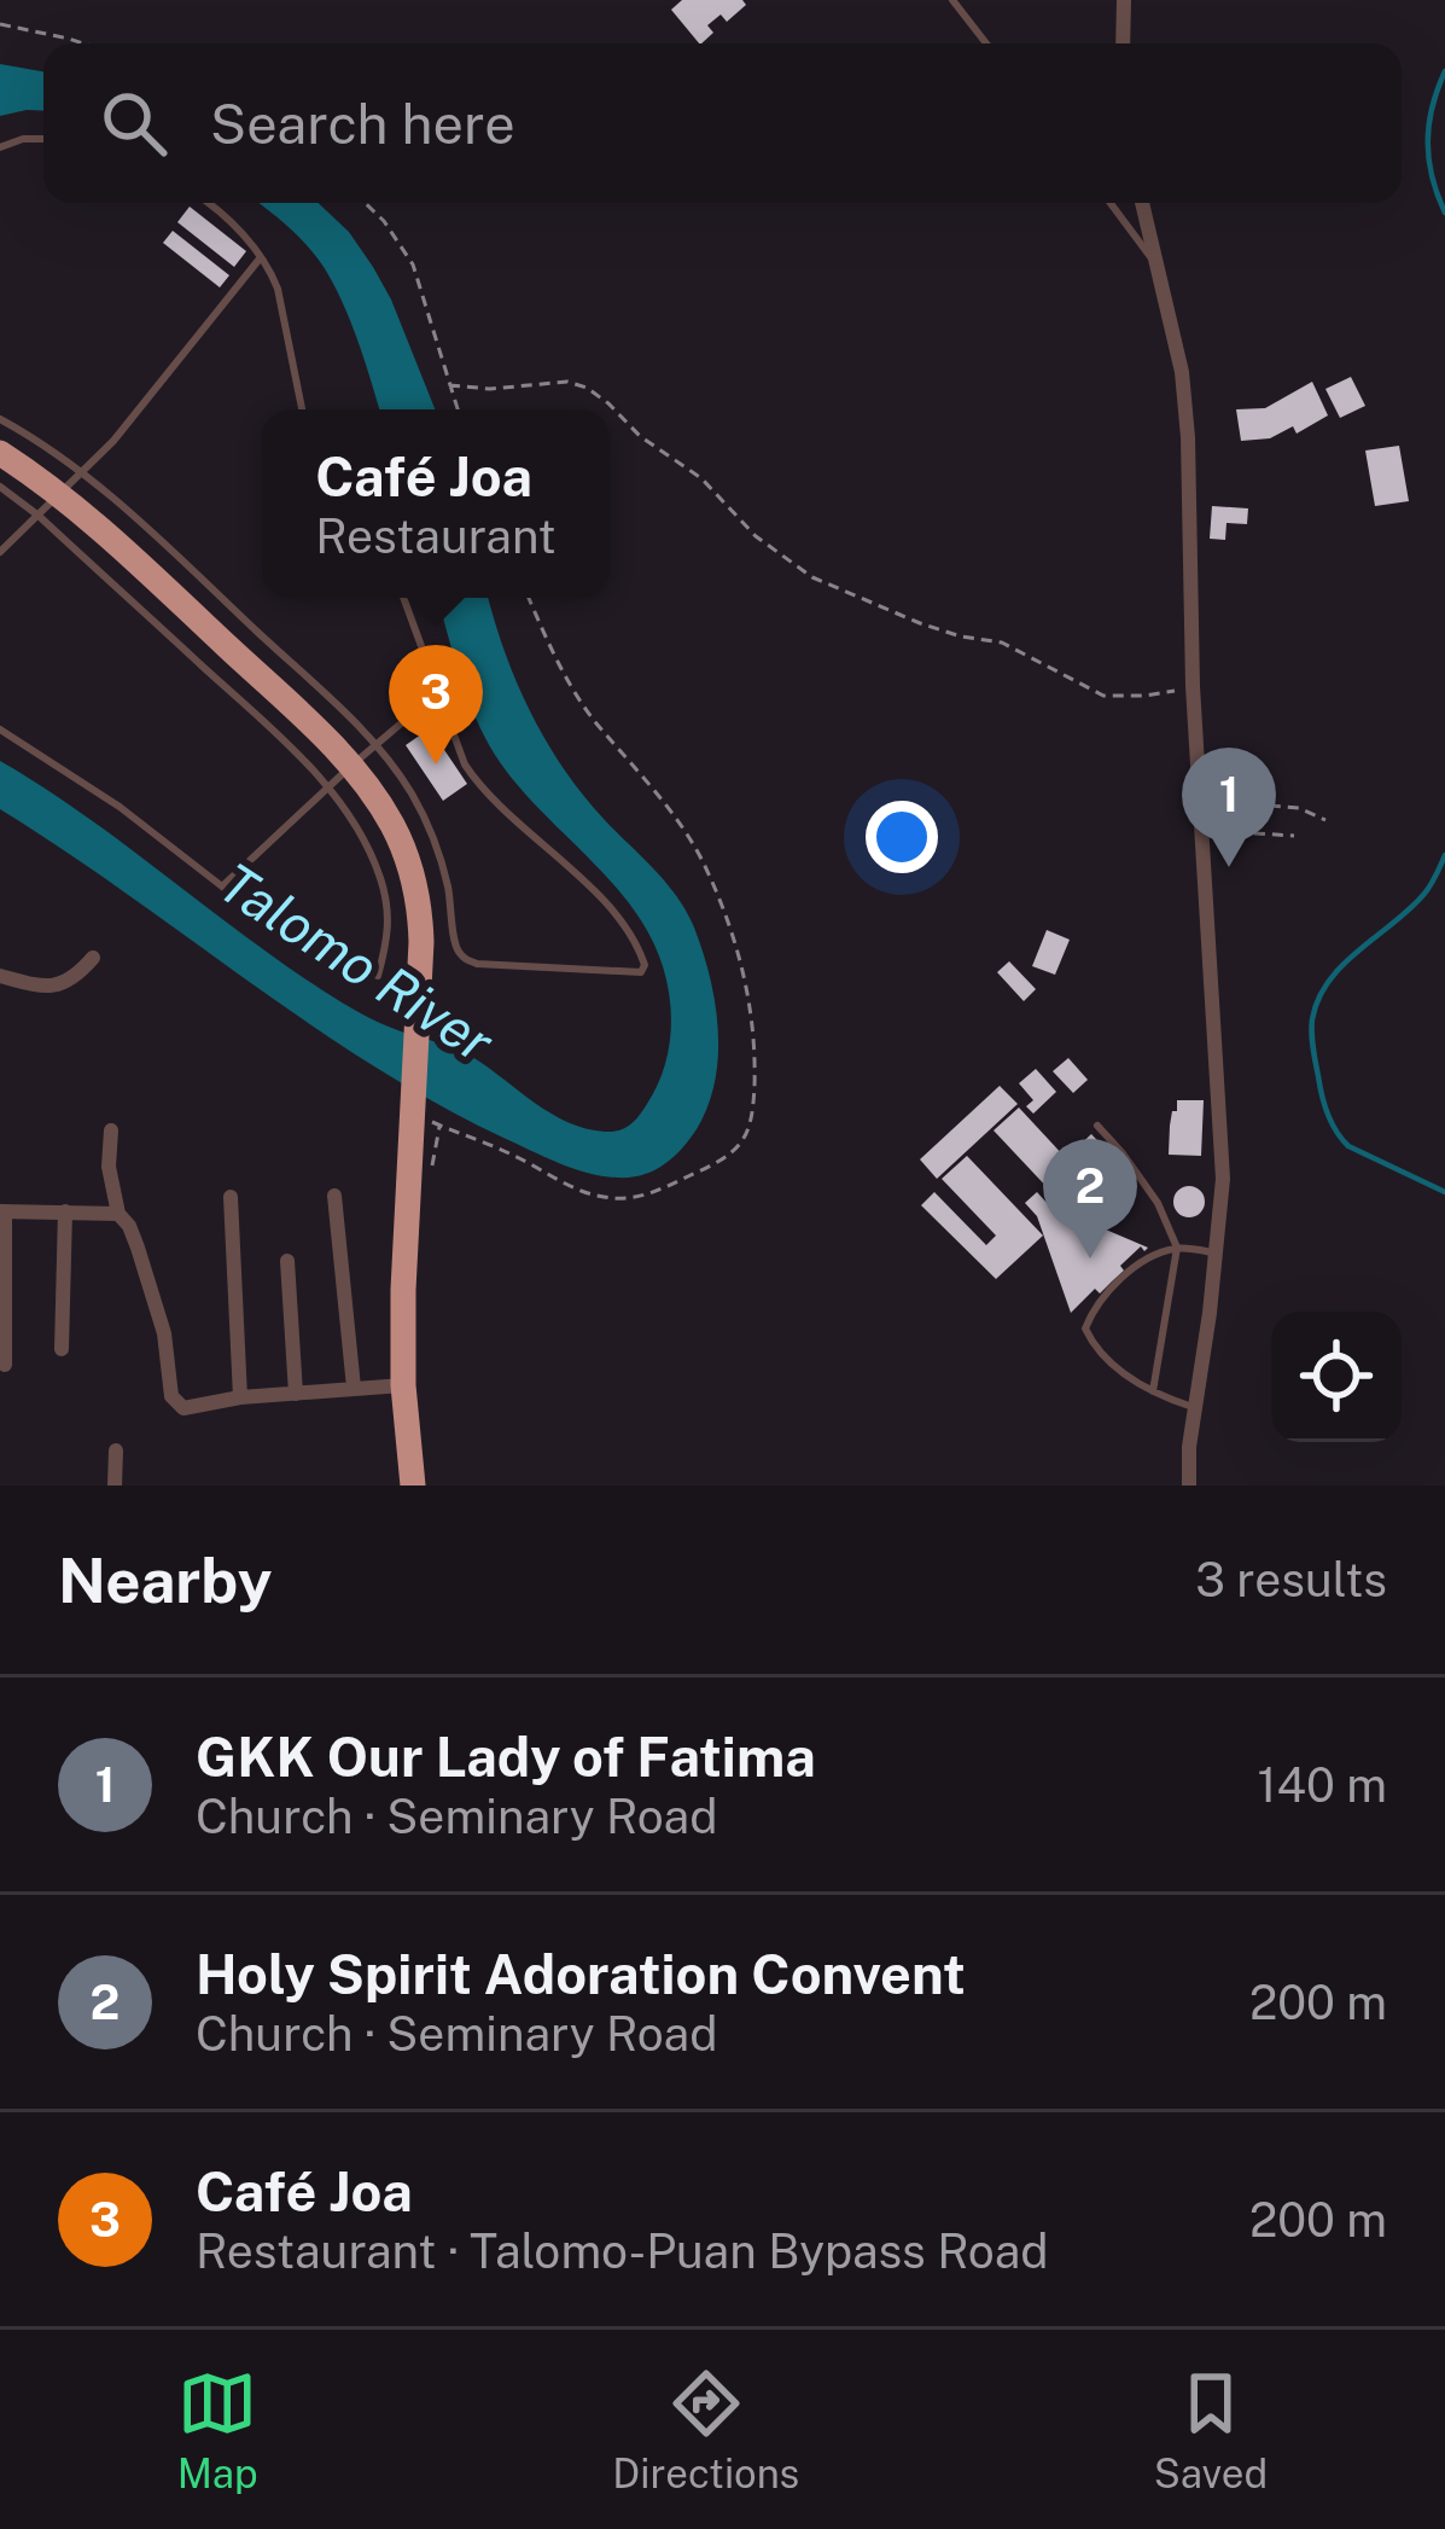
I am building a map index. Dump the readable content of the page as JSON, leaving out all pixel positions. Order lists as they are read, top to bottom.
{
  "water": ["Talomo River"],
  "page": {
    "search": "Search here",
    "popup": ["Café Joa", "Restaurant"],
    "pins": ["3", "1", "2"],
    "heading": ["Nearby", "3 results"],
    "list": [
      {
        "mark": "1",
        "name": "GKK Our Lady of Fatima",
        "note": "Church · Seminary Road",
        "value": "140 m"
      },
      {
        "mark": "2",
        "name": "Holy Spirit Adoration Convent",
        "note": "Church · Seminary Road",
        "value": "200 m"
      },
      {
        "mark": "3",
        "name": "Café Joa",
        "note": "Restaurant · Talomo-Puan Bypass Road",
        "value": "200 m"
      }
    ],
    "nav": ["Map", "Directions", "Saved"]
  }
}
